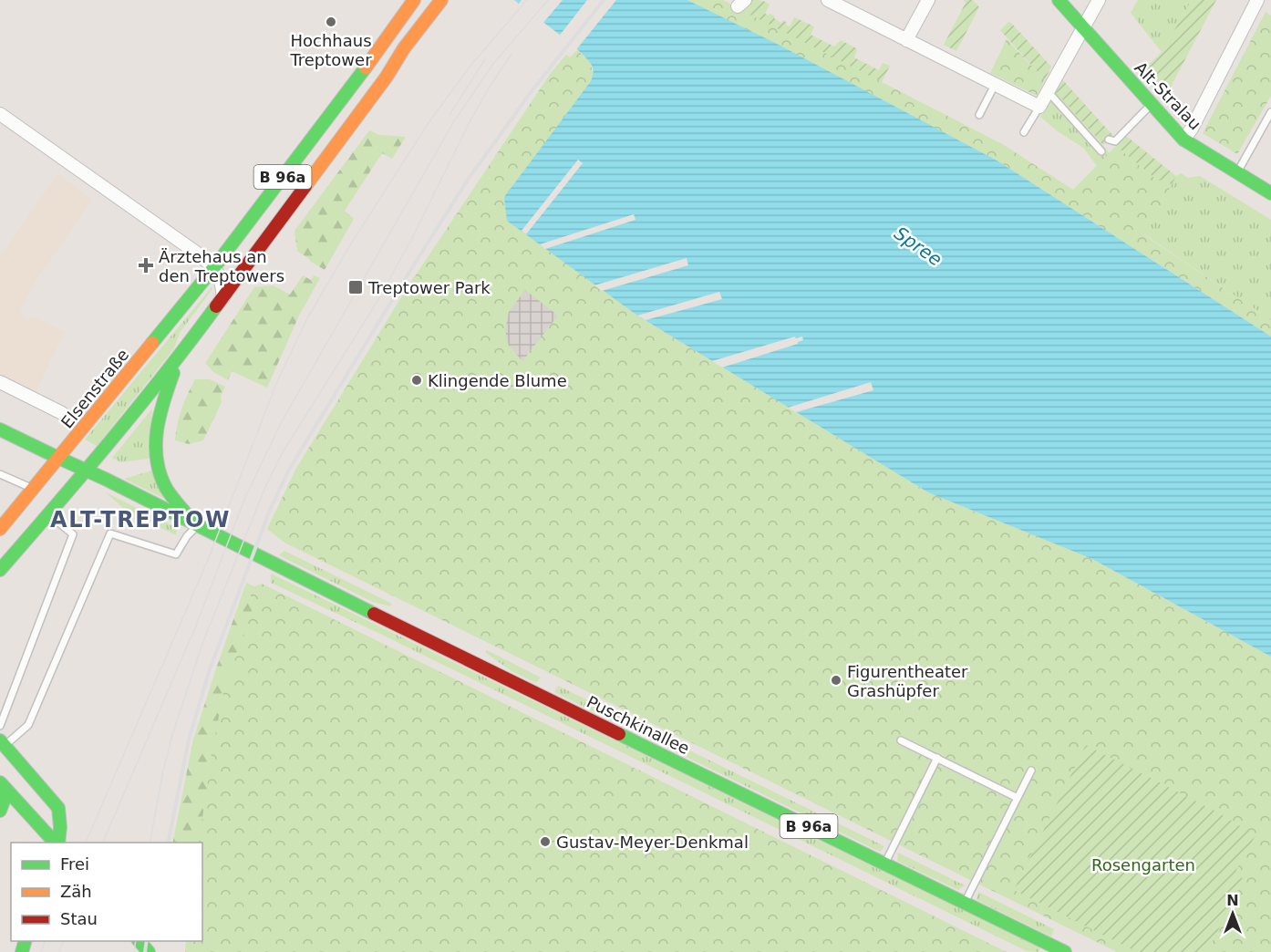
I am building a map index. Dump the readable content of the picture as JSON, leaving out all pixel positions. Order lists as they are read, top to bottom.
{
  "streets": {
    "main road": [
      "Alt-Stralau",
      "B 96a",
      "Elsenstraße",
      "Puschkinallee"
    ]
  },
  "crossings": [
    ["B 96a", "Elsenstraße"],
    ["B 96a", "Puschkinallee"],
    ["Elsenstraße", "Puschkinallee"]
  ],
  "districts": ["ALT-TREPTOW"],
  "water": ["Spree"],
  "parks": ["Rosengarten"],
  "places": {
    "other": [
      "Hochhaus Treptower",
      "Klingende Blume",
      "Figurentheater Grashüpfer",
      "Gustav-Meyer-Denkmal"
    ],
    "health": ["Ärztehaus an den Treptowers"],
    "transit": ["Treptower Park"]
  },
  "legend": ["Frei", "Zäh", "Stau"],
  "north": "top"
}
